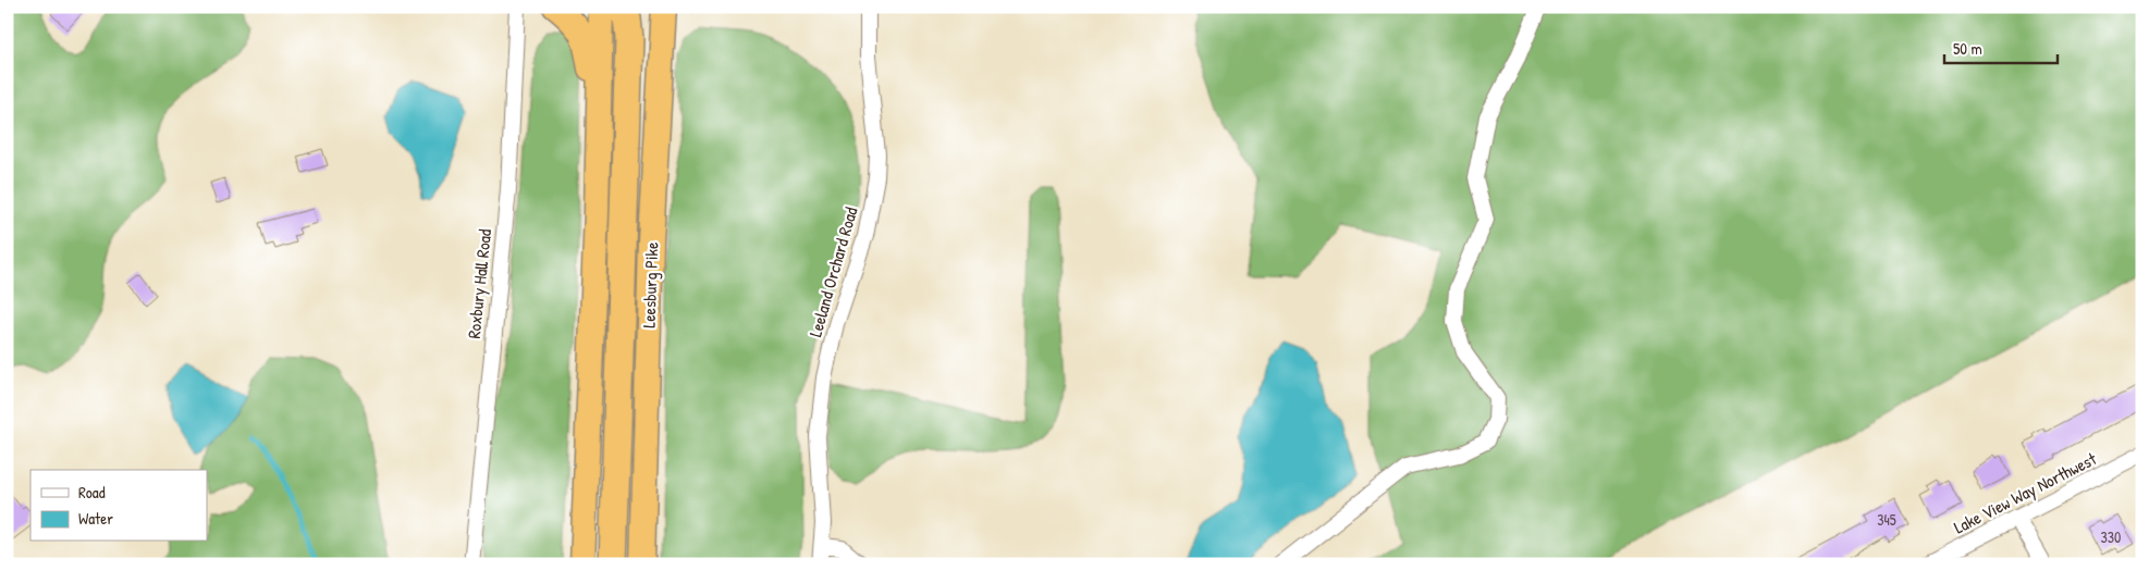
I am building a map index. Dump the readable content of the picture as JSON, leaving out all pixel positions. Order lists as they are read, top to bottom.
{
  "streets": {
    "highway": ["Leesburg Pike"],
    "street": ["Leeland Orchard Road", "Roxbury Hall Road", "Lake View Way Northwest"]
  },
  "house_numbers": ["345", "330"],
  "legend": ["Road", "Water"],
  "scale_bar": "50 m"
}
